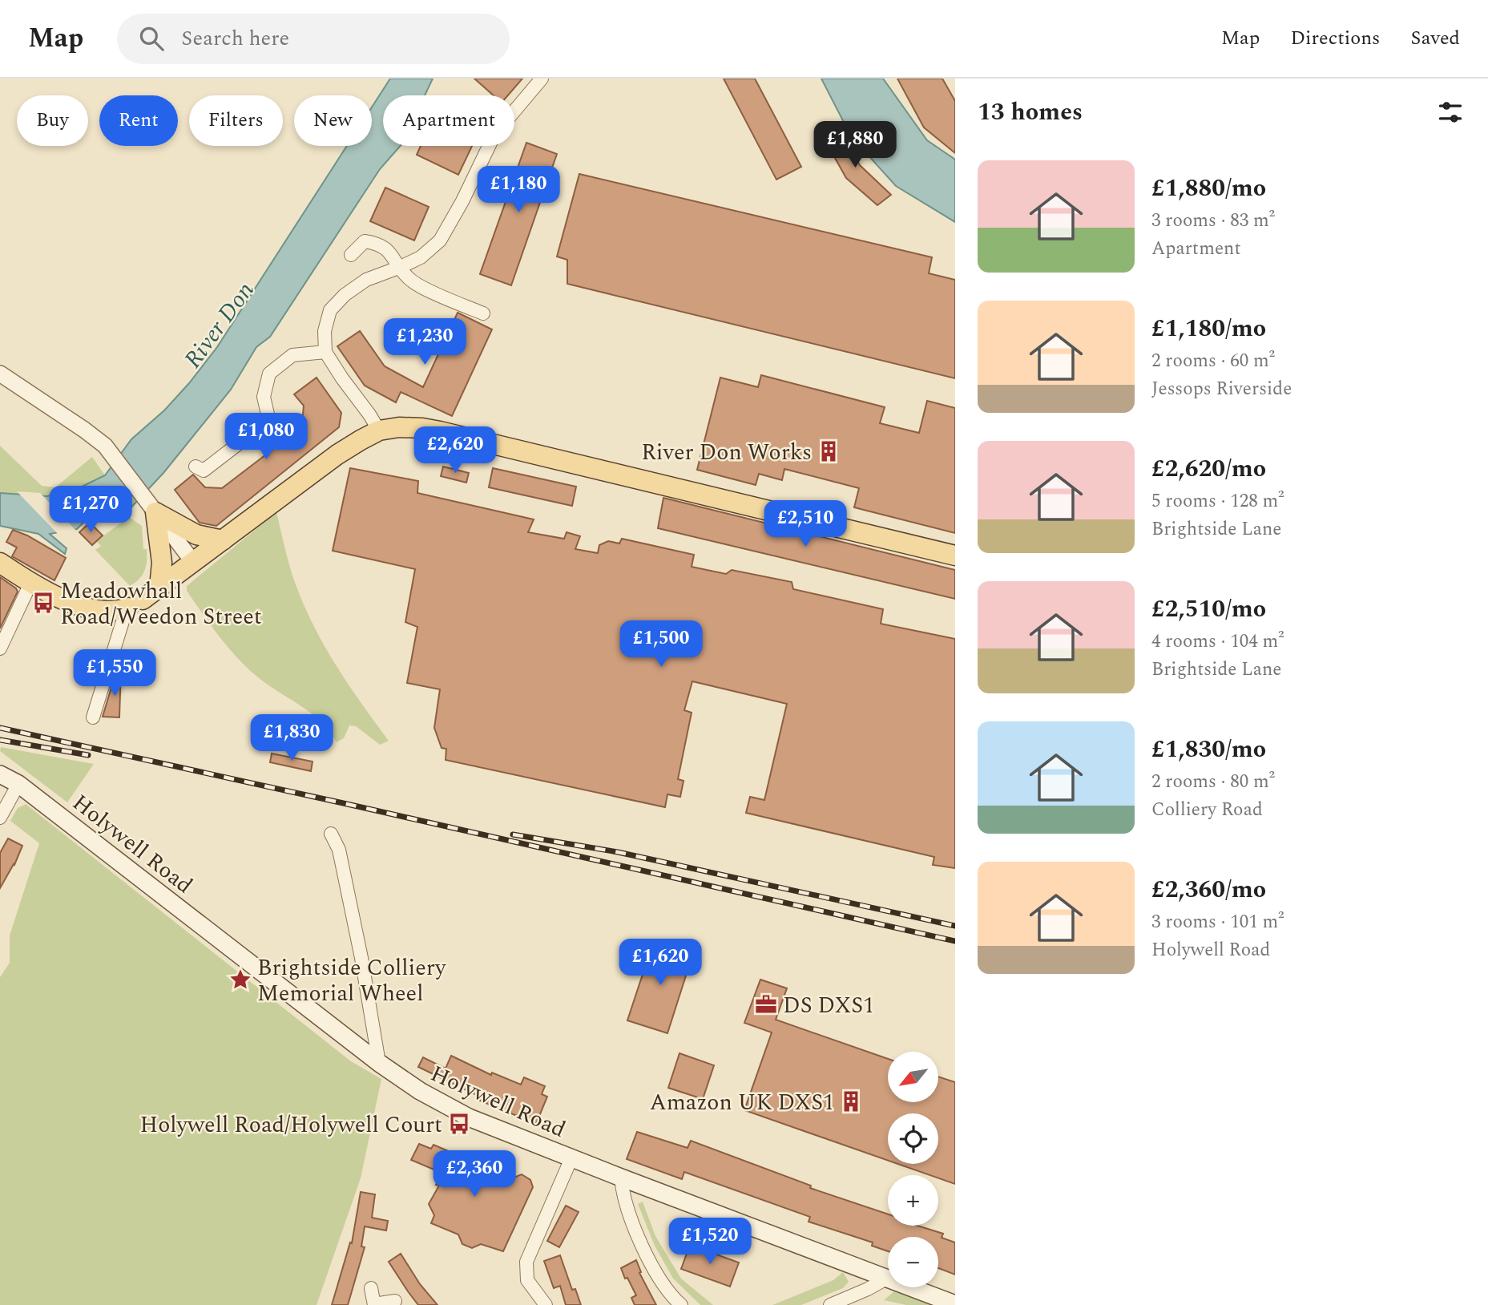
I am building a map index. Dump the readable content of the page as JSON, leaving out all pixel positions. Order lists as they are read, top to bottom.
{
  "streets": {
    "main road": ["Holywell Road"]
  },
  "water": ["River Don"],
  "places": {
    "building": ["River Don Works", "Amazon UK DXS1"],
    "bus stop": ["Meadowhall Road/Weedon Street", "Holywell Road/Holywell Court"],
    "place": ["Brightside Colliery Memorial Wheel"],
    "office": ["DS DXS1"]
  },
  "north": "bottom left",
  "page": {
    "header": "Map",
    "search": "Search here",
    "nav": ["Map", "Directions", "Saved"],
    "heading": "13 homes",
    "chip": [
      "Buy",
      "Rent",
      "Filters",
      "New",
      "Apartment"
    ],
    "price": [
      "£1,880",
      "£1,180",
      "£1,230",
      "£1,080",
      "£2,620",
      "£1,270",
      "£2,510",
      "£1,500",
      "£1,550",
      "£1,830",
      "£1,620",
      "£2,360",
      "£1,520"
    ],
    "list": [
      {
        "name": "£1,880/mo",
        "note": "3 rooms · 83 m² · Apartment"
      },
      {
        "name": "£1,180/mo",
        "note": "2 rooms · 60 m² · Jessops Riverside"
      },
      {
        "name": "£2,620/mo",
        "note": "5 rooms · 128 m² · Brightside Lane"
      },
      {
        "name": "£2,510/mo",
        "note": "4 rooms · 104 m² · Brightside Lane"
      },
      {
        "name": "£1,830/mo",
        "note": "2 rooms · 80 m² · Colliery Road"
      },
      {
        "name": "£2,360/mo",
        "note": "3 rooms · 101 m² · Holywell Road"
      }
    ],
    "map_buttons": ["+", "−"]
  }
}
